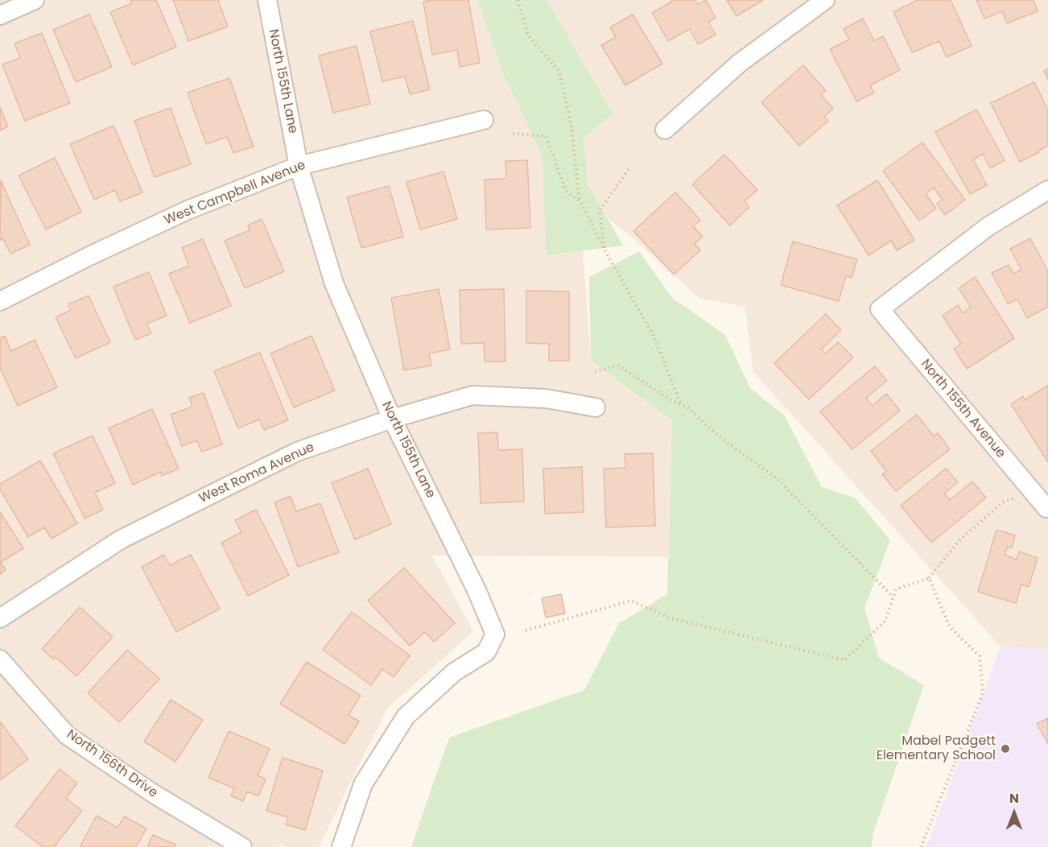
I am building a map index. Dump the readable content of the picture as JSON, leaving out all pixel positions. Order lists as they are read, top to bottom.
{
  "streets": {
    "street": [
      "North 155th Lane",
      "West Campbell Avenue",
      "North 155th Avenue",
      "West Roma Avenue",
      "North 156th Drive"
    ]
  },
  "crossings": [
    ["North 155th Lane", "West Campbell Avenue"],
    ["North 155th Lane", "West Roma Avenue"]
  ],
  "places": ["Mabel Padgett Elementary School"],
  "north": "top"
}
